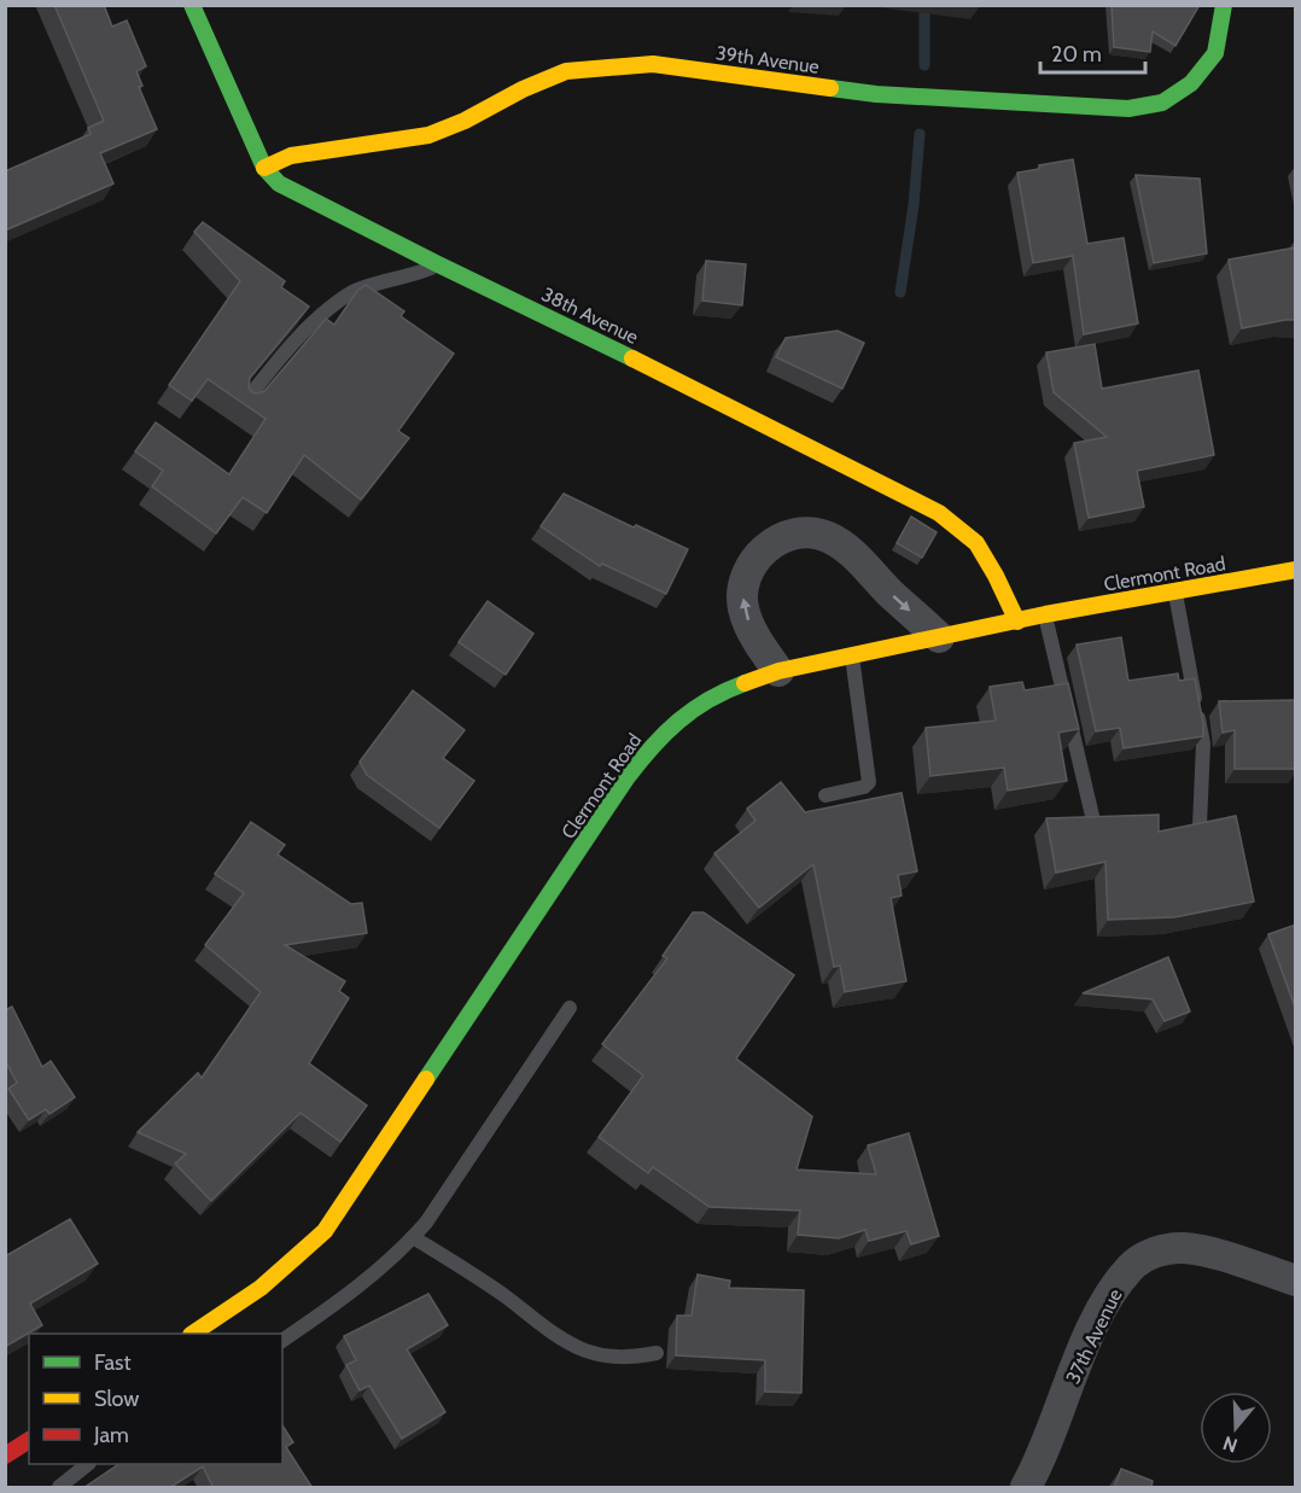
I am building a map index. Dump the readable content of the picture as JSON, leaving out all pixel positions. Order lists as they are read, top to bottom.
{
  "streets": {
    "street": [
      "39th Avenue",
      "38th Avenue",
      "Clermont Road",
      "37th Avenue"
    ]
  },
  "crossings": [
    ["39th Avenue", "38th Avenue"],
    ["38th Avenue", "Clermont Road"]
  ],
  "legend": ["Fast", "Slow", "Jam"],
  "scale_bar": "20 m",
  "north": "bottom"
}
